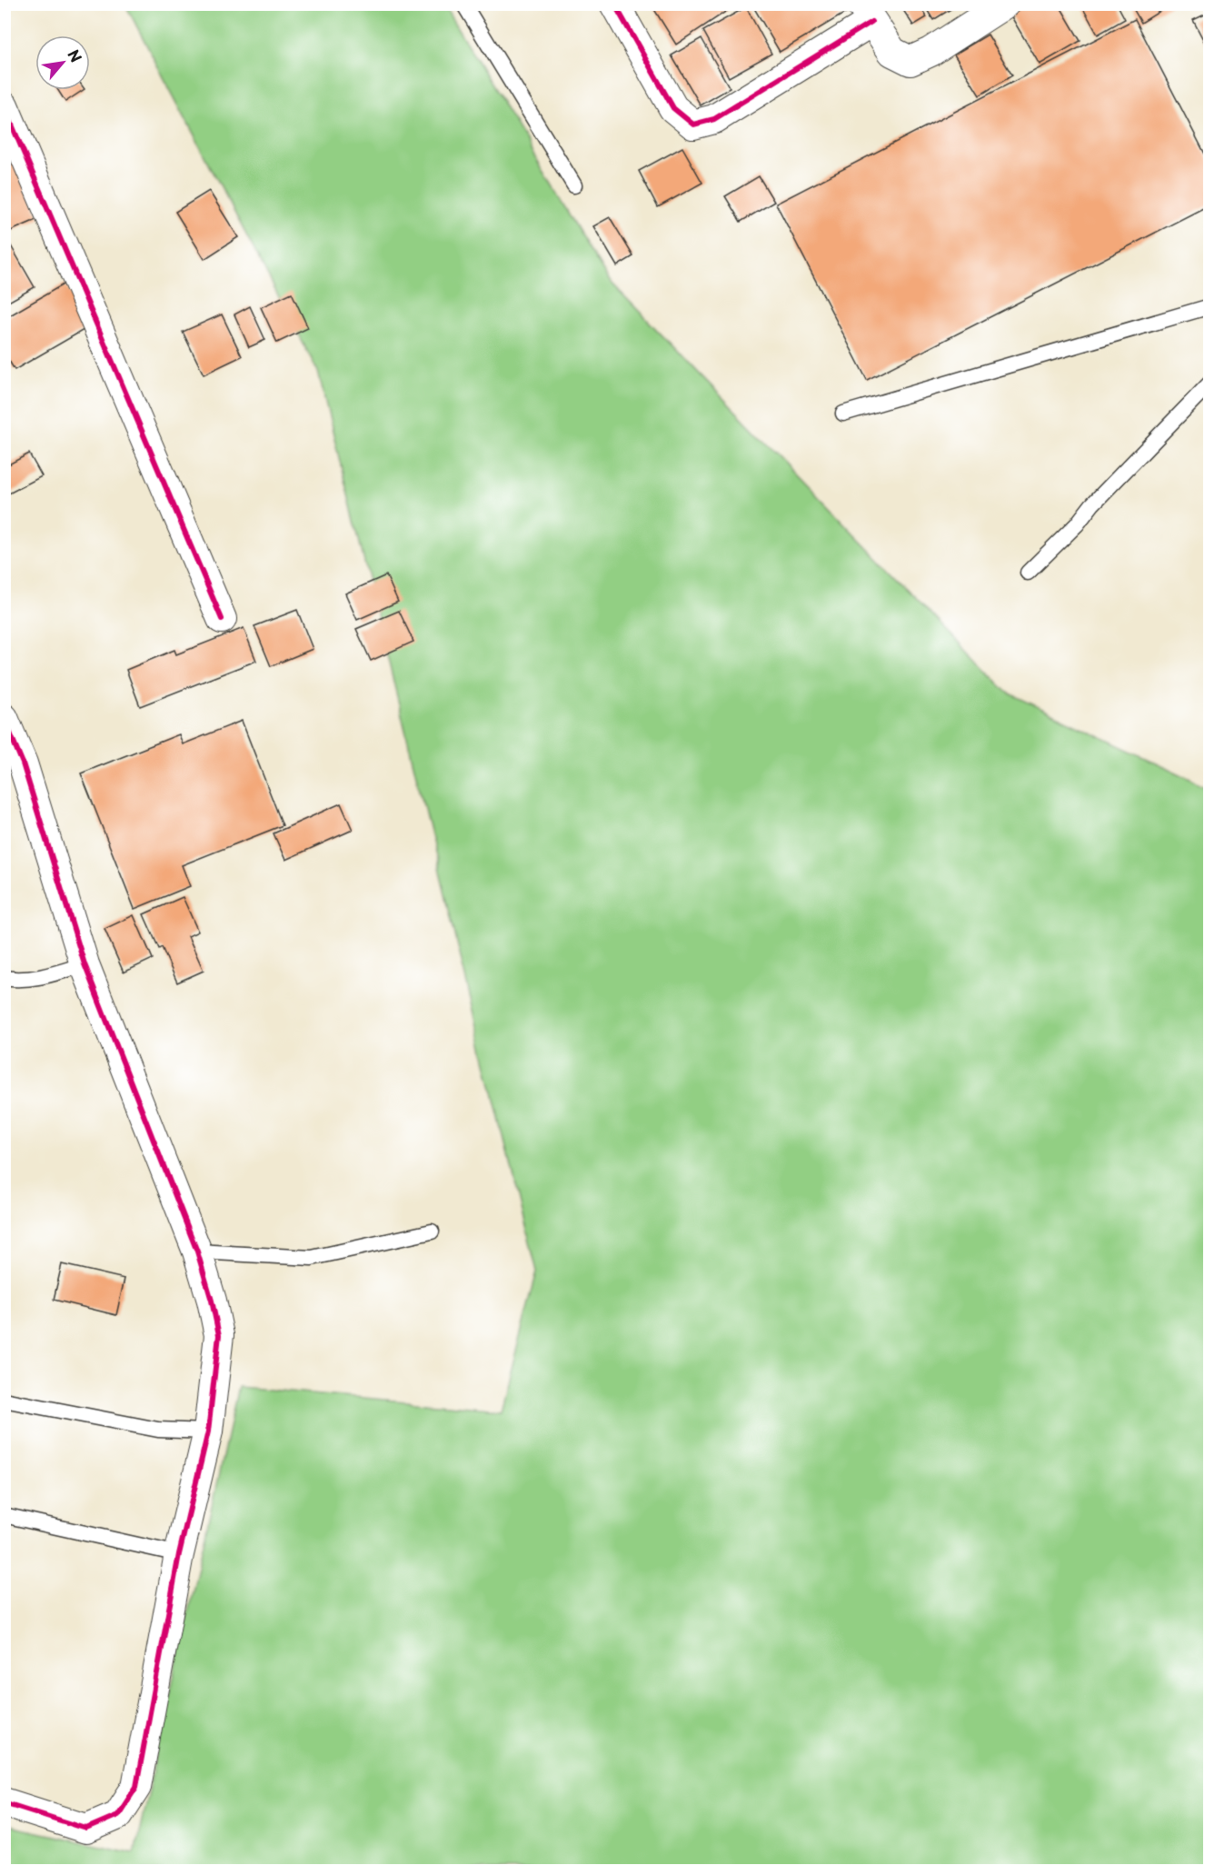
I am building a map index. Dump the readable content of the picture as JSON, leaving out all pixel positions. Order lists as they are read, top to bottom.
{
  "north": "top right"
}
